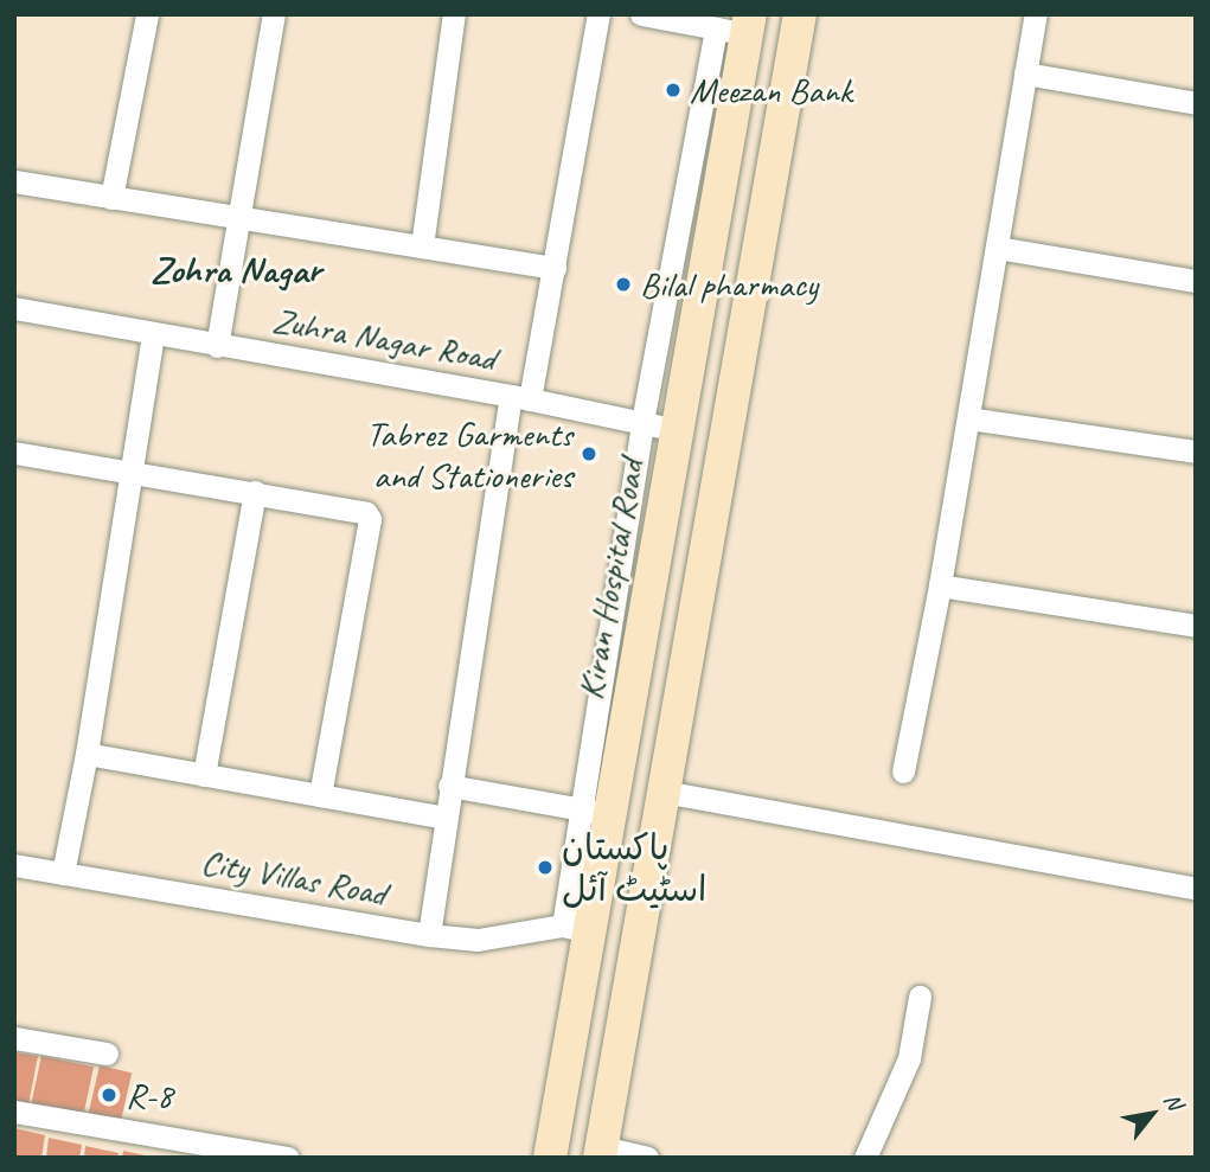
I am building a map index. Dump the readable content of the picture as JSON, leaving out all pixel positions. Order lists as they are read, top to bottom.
{
  "streets": {
    "main road": ["Kiran Hospital Road"],
    "street": ["Zuhra Nagar Road", "City Villas Road"]
  },
  "crossings": [
    ["Zuhra Nagar Road", "Kiran Hospital Road"],
    ["Kiran Hospital Road", "City Villas Road"]
  ],
  "districts": ["Zohra Nagar"],
  "places": [
    "Meezan Bank",
    "Bilal pharmacy",
    "Tabrez Garments and Stationeries",
    "پاکستان اسٹیٹ آئل",
    "R-8"
  ],
  "north": "top right"
}
